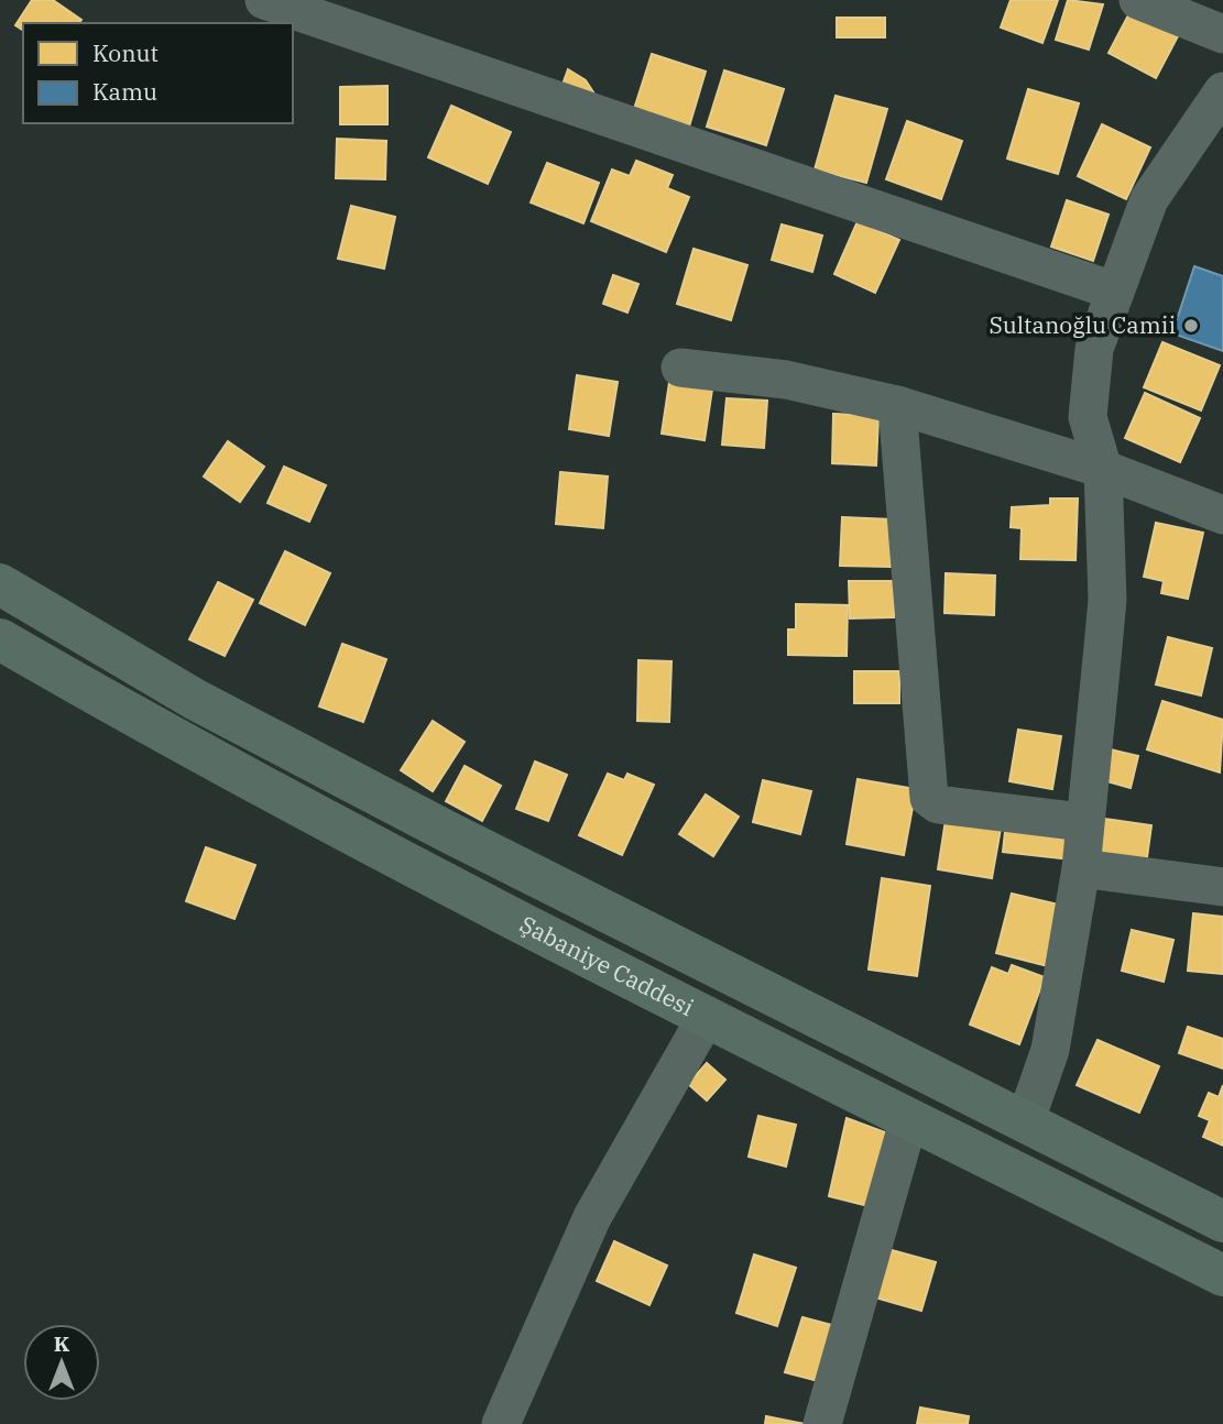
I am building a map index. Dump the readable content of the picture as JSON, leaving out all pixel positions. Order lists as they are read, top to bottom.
{
  "streets": {
    "highway": ["Şabaniye Caddesi"]
  },
  "places": ["Sultanoğlu Camii"],
  "legend": ["Konut", "Kamu"],
  "north": "top"
}
